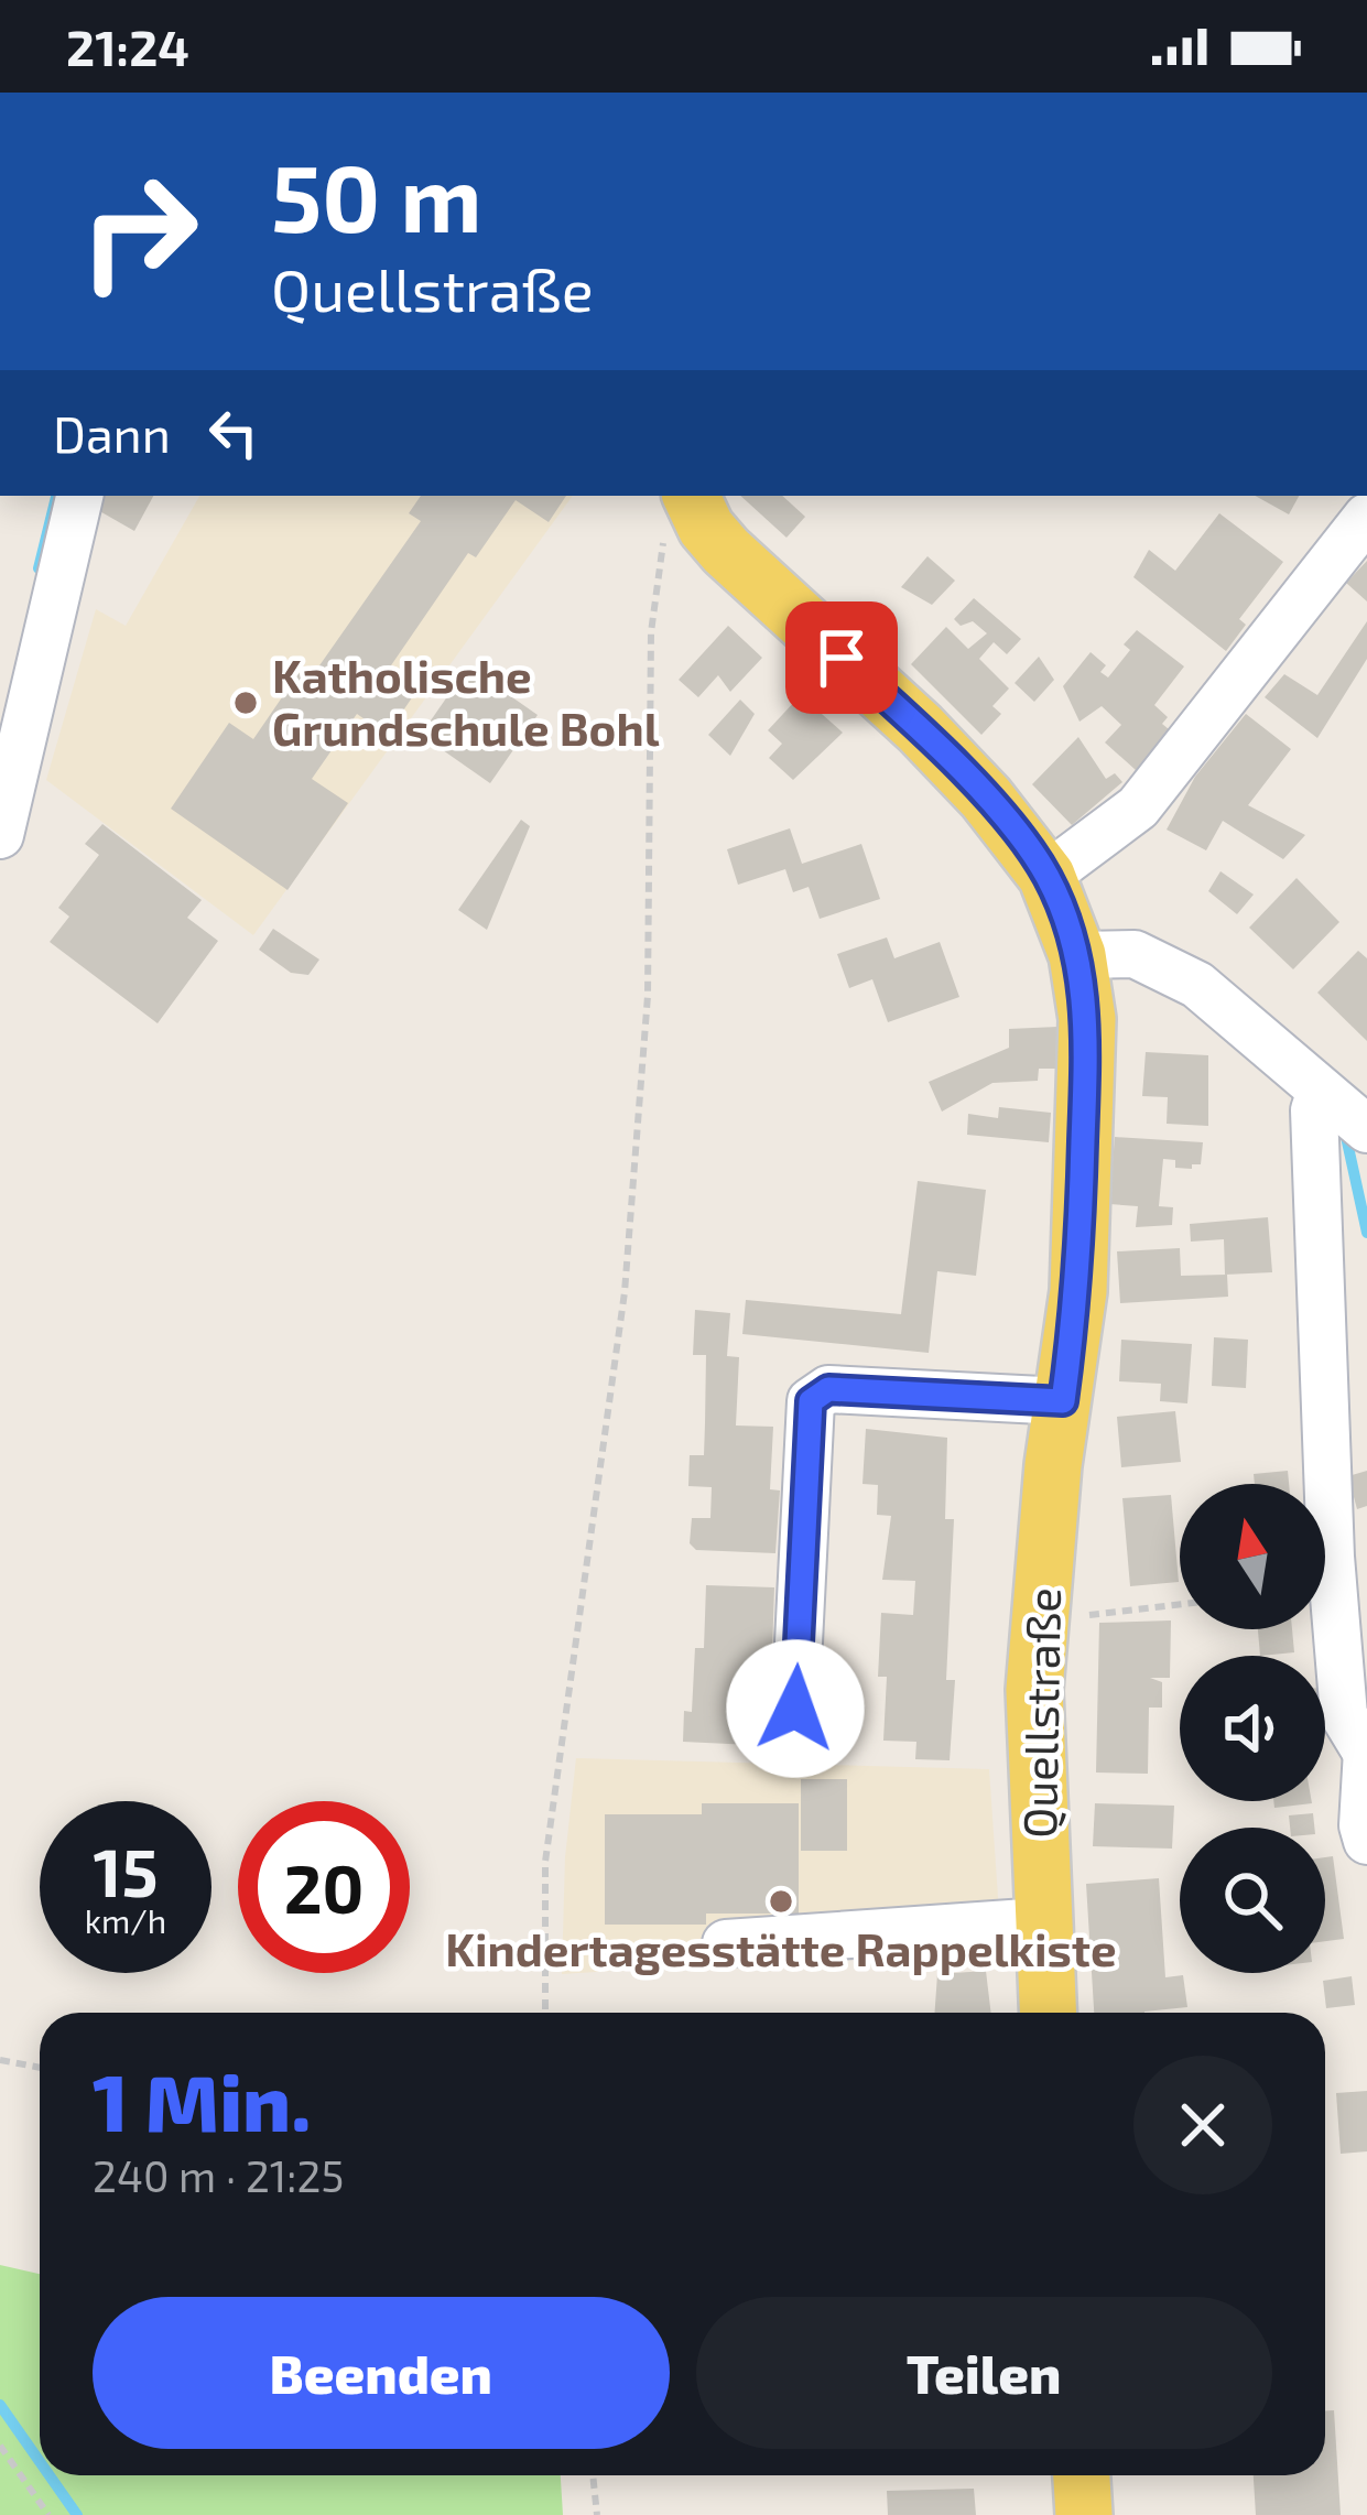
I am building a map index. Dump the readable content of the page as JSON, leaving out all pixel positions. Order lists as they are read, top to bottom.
{
  "streets": {
    "main road": ["Quellstraße"]
  },
  "places": ["Katholische Grundschule Bohl", "Kindertagesstätte Rappelkiste"],
  "north": "top",
  "page": {
    "status": "21:24",
    "turn": ["50 m", "Quellstraße"],
    "then": "Dann",
    "speed": "15 km/h",
    "limit": "20",
    "heading": ["1 Min.", "240 m · 21:25"],
    "buttons": ["Beenden", "Teilen"]
  }
}
